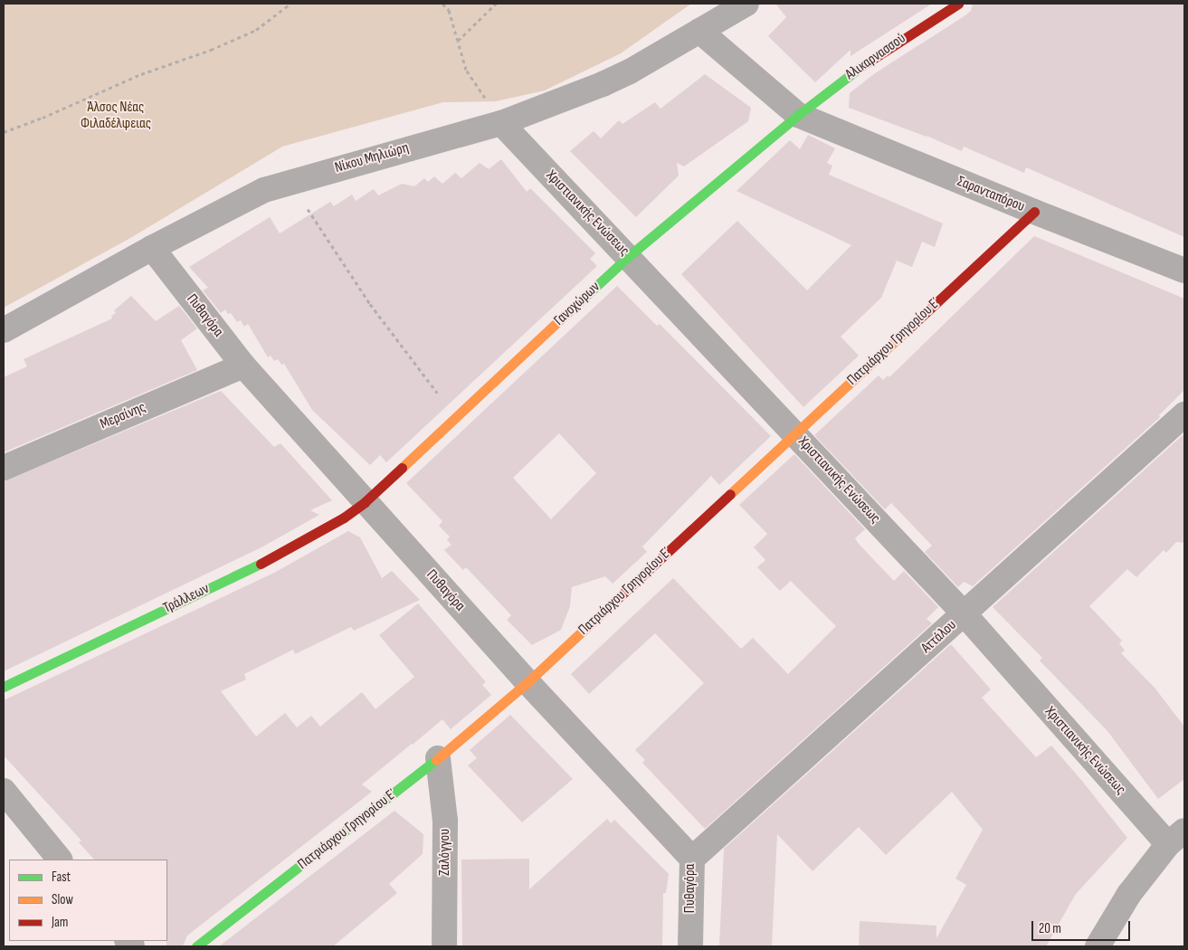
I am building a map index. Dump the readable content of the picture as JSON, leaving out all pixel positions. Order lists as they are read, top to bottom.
{
  "streets": {
    "street": [
      "Αλικαρνασσού",
      "Νίκου Μηλιώρη",
      "Σαρανταπόρου",
      "Χριστιανικής Ενώσεως",
      "Γανοχώρων",
      "Πυθαγόρα",
      "Πατριάρχου Γρηγορίου Ε΄",
      "Μερσίνης",
      "Τράλλεων",
      "Αττάλου",
      "Ζαλόγγου"
    ]
  },
  "crossings": [
    ["Αλικαρνασσού", "Σαρανταπόρου"],
    ["Αλικαρνασσού", "Γανοχώρων"],
    ["Νίκου Μηλιώρη", "Σαρανταπόρου"],
    ["Νίκου Μηλιώρη", "Χριστιανικής Ενώσεως"],
    ["Νίκου Μηλιώρη", "Πυθαγόρα"],
    ["Σαρανταπόρου", "Γανοχώρων"],
    ["Σαρανταπόρου", "Πατριάρχου Γρηγορίου Ε΄"],
    ["Χριστιανικής Ενώσεως", "Γανοχώρων"],
    ["Χριστιανικής Ενώσεως", "Πατριάρχου Γρηγορίου Ε΄"],
    ["Χριστιανικής Ενώσεως", "Αττάλου"],
    ["Γανοχώρων", "Πυθαγόρα"],
    ["Γανοχώρων", "Τράλλεων"],
    ["Πυθαγόρα", "Πατριάρχου Γρηγορίου Ε΄"],
    ["Πυθαγόρα", "Μερσίνης"],
    ["Πυθαγόρα", "Τράλλεων"],
    ["Πυθαγόρα", "Αττάλου"],
    ["Πατριάρχου Γρηγορίου Ε΄", "Ζαλόγγου"]
  ],
  "parks": ["Άλσος Νέας Φιλαδέλφειας"],
  "legend": ["Fast", "Slow", "Jam"],
  "scale_bar": "20 m"
}
